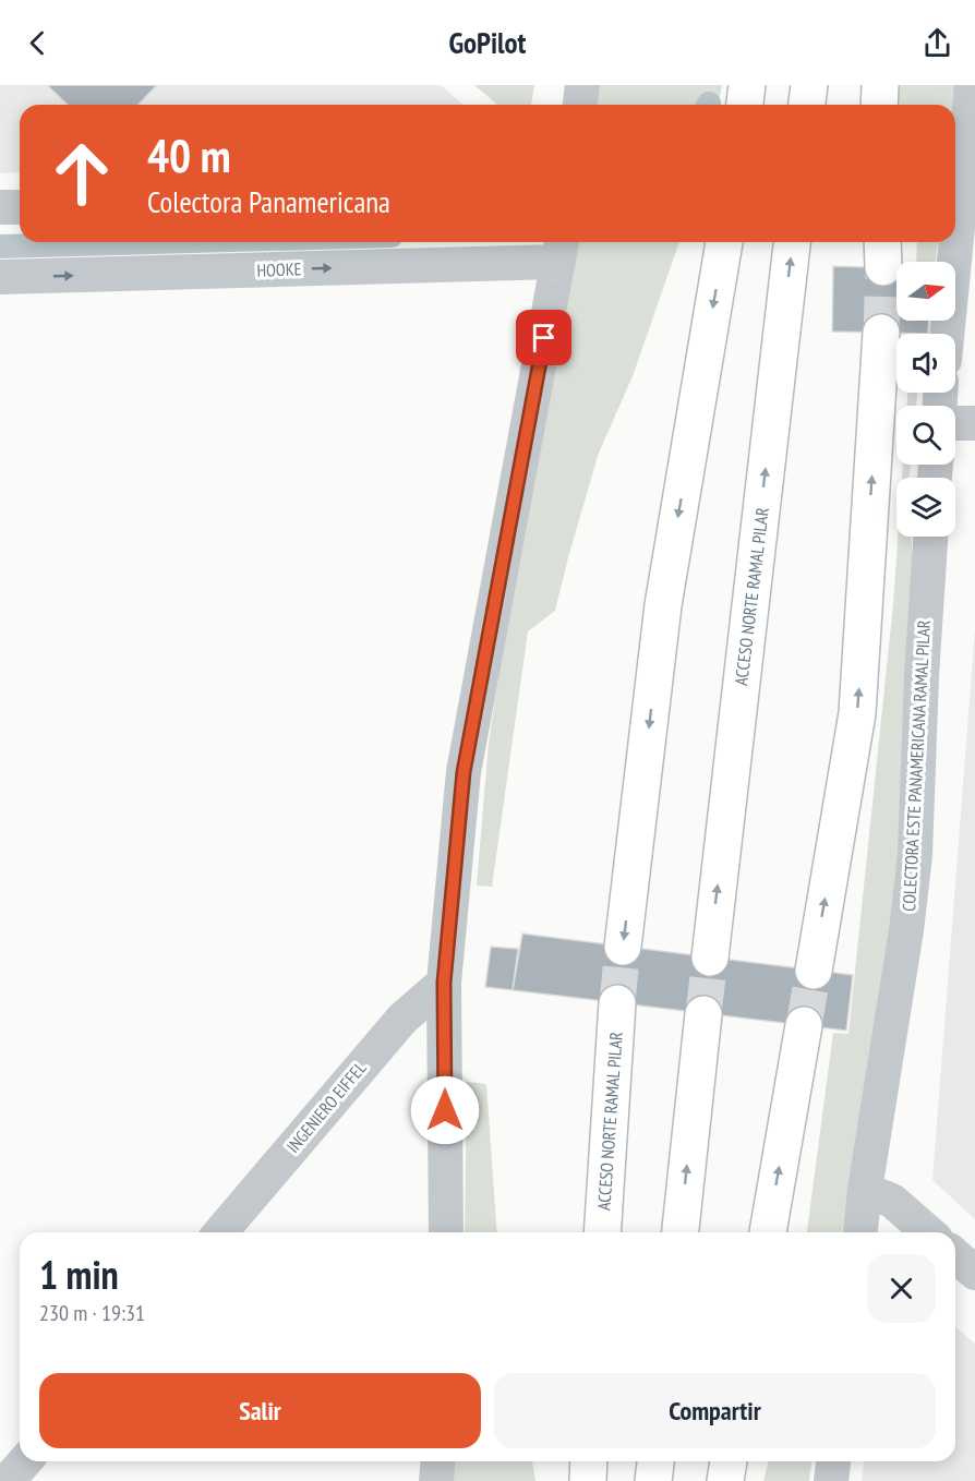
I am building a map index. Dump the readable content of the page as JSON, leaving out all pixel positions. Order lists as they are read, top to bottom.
{
  "streets": {
    "highway": ["ACCESO NORTE RAMAL PILAR"],
    "street": ["HOOKE", "COLECTORA ESTE PANAMERICANA RAMAL PILAR", "INGENIERO EIFFEL"]
  },
  "one_way": ["HOOKE"],
  "north": "right",
  "page": {
    "header": "GoPilot",
    "turn": ["40 m", "Colectora Panamericana"],
    "heading": ["1 min", "230 m · 19:31"],
    "buttons": ["Salir", "Compartir"]
  }
}
